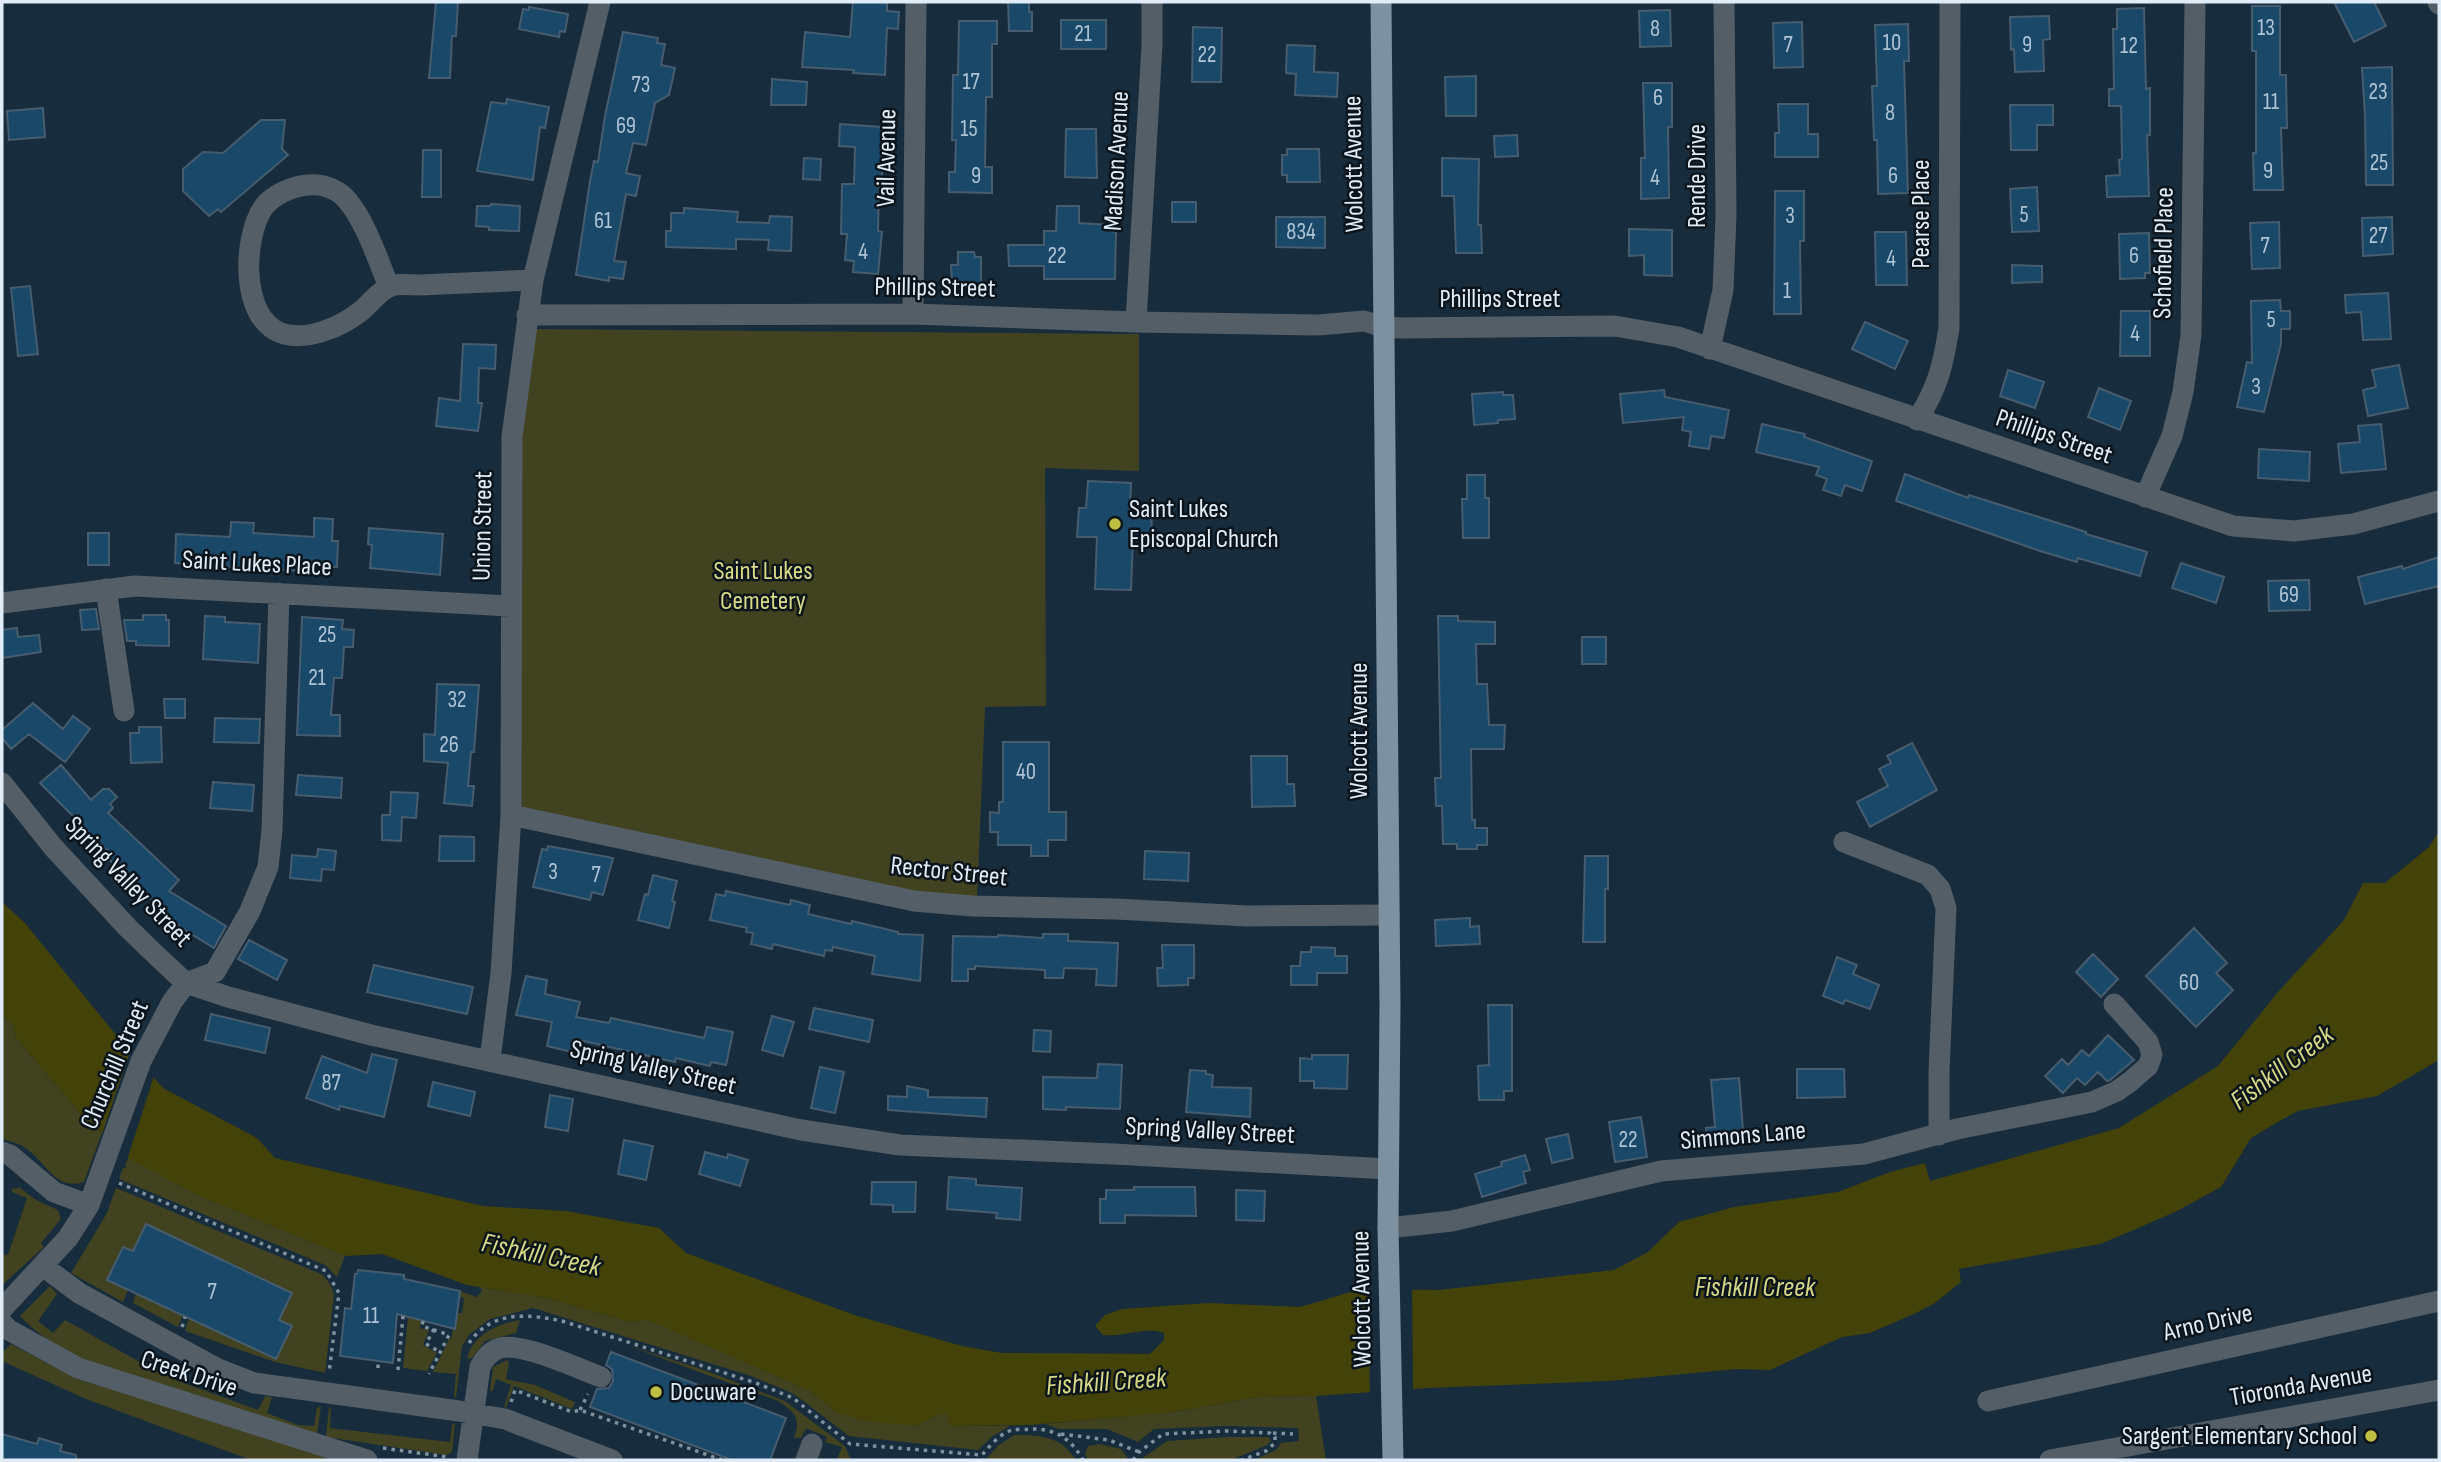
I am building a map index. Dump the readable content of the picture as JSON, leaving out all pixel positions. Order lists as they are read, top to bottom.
{
  "streets": {
    "main road": ["Wolcott Avenue"],
    "street": [
      "Vail Avenue",
      "Madison Avenue",
      "Rende Drive",
      "Pearse Place",
      "Schofield Place",
      "Phillips Street",
      "Union Street",
      "Saint Lukes Place",
      "Rector Street",
      "Spring Valley Street",
      "Churchill Street",
      "Simmons Lane",
      "Arno Drive",
      "Creek Drive",
      "Tioronda Avenue"
    ]
  },
  "crossings": [
    ["Vail Avenue", "Phillips Street"],
    ["Madison Avenue", "Phillips Street"],
    ["Wolcott Avenue", "Phillips Street"],
    ["Wolcott Avenue", "Rector Street"],
    ["Wolcott Avenue", "Spring Valley Street"],
    ["Wolcott Avenue", "Simmons Lane"],
    ["Rende Drive", "Phillips Street"],
    ["Pearse Place", "Phillips Street"],
    ["Schofield Place", "Phillips Street"],
    ["Phillips Street", "Union Street"],
    ["Union Street", "Saint Lukes Place"],
    ["Union Street", "Rector Street"],
    ["Union Street", "Spring Valley Street"],
    ["Spring Valley Street", "Churchill Street"]
  ],
  "water": ["Fishkill Creek"],
  "parks": ["Saint Lukes Cemetery"],
  "places": ["Saint Lukes Episcopal Church", "Docuware", "Sargent Elementary School"],
  "house_numbers": [
    "13",
    "8",
    "21",
    "10",
    "7",
    "9",
    "12",
    "22",
    "17",
    "73",
    "23",
    "6",
    "11",
    "8",
    "69",
    "15",
    "25",
    "9",
    "9",
    "6",
    "4",
    "5",
    "3",
    "61",
    "834",
    "27",
    "7",
    "4",
    "22",
    "6",
    "4",
    "1",
    "5",
    "4",
    "3",
    "69",
    "25",
    "21",
    "32",
    "26",
    "40",
    "3",
    "7",
    "60",
    "87",
    "22",
    "7",
    "11"
  ]
}
